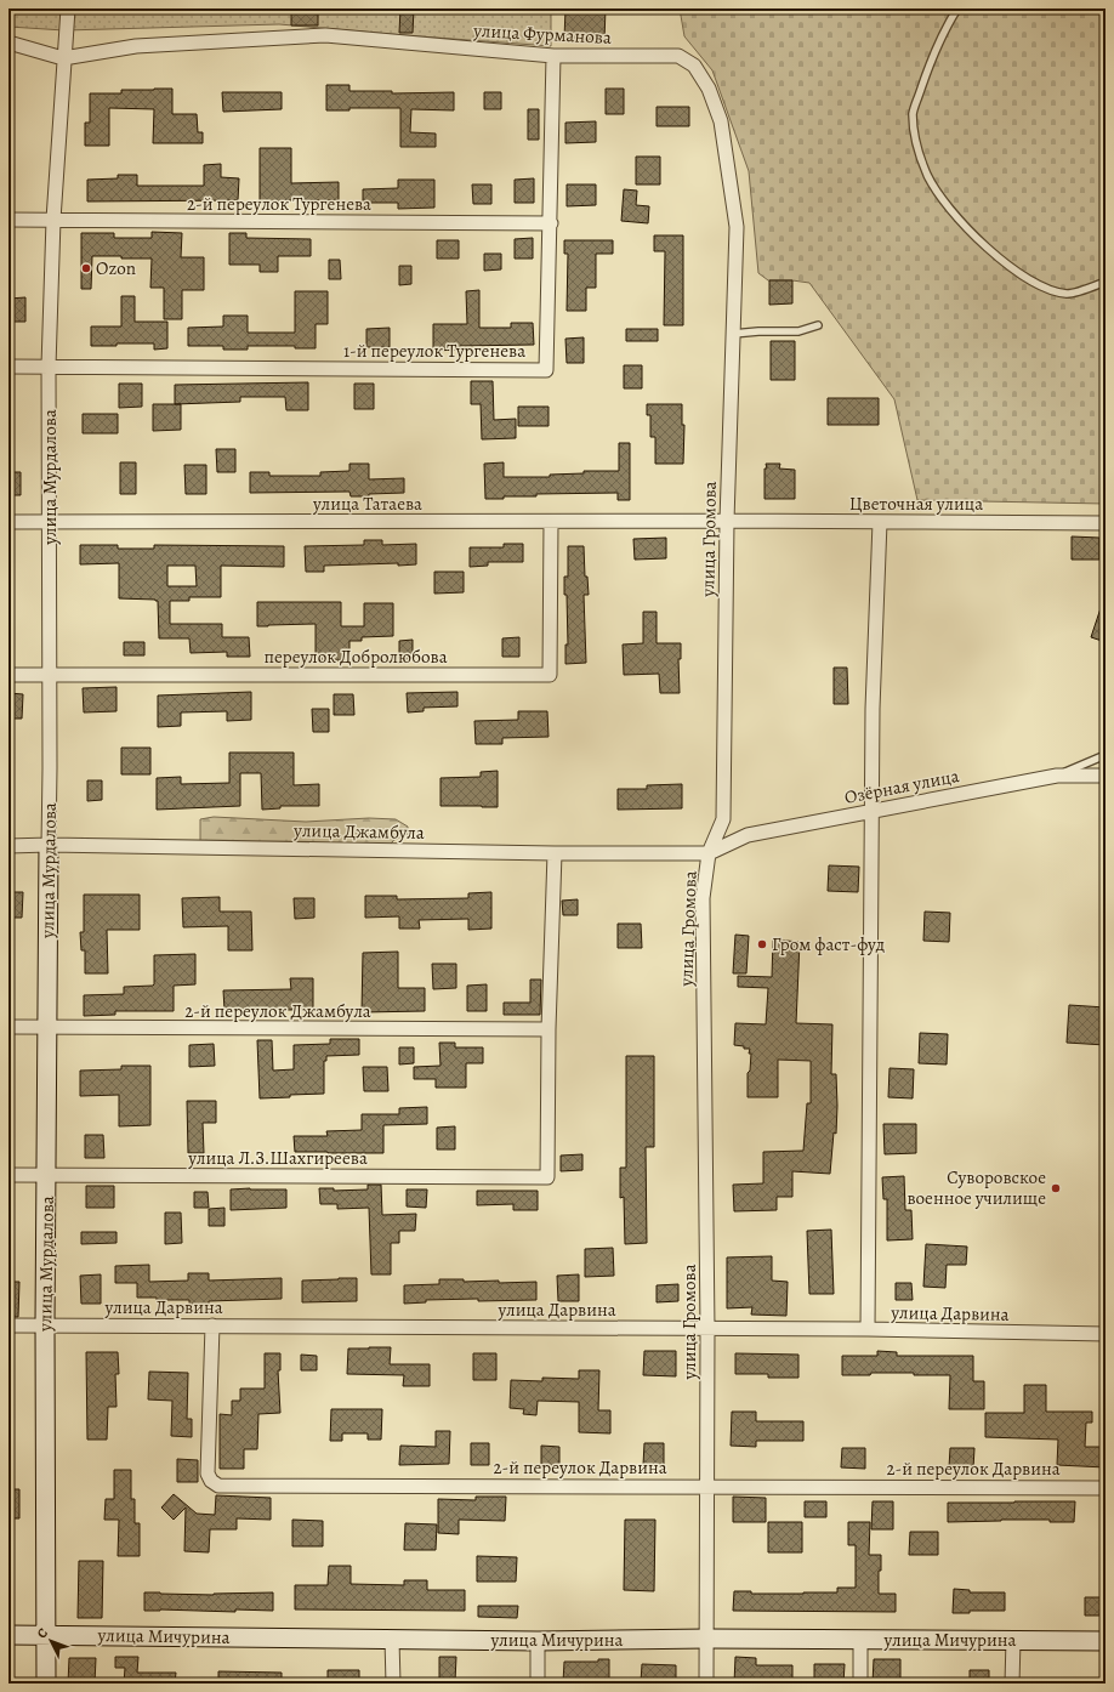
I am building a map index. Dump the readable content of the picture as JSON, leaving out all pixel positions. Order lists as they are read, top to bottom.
{
  "streets": {
    "street": [
      "улица Фурманова",
      "2-й переулок Тургенева",
      "1-й переулок Тургенева",
      "улица Мурдалова",
      "улица Татаева",
      "Цветочная улица",
      "улица Громова",
      "переулок Добролюбова",
      "Озёрная улица",
      "улица Джамбула",
      "2-й переулок Джамбула",
      "улица Л.З.Шахгиреева",
      "улица Дарвина",
      "2-й переулок Дарвина",
      "улица Мичурина"
    ]
  },
  "crossings": [
    ["улица Фурманова", "1-й переулок Тургенева"],
    ["улица Фурманова", "улица Мурдалова"],
    ["улица Фурманова", "улица Громова"],
    ["2-й переулок Тургенева", "1-й переулок Тургенева"],
    ["2-й переулок Тургенева", "улица Мурдалова"],
    ["1-й переулок Тургенева", "улица Мурдалова"],
    ["улица Мурдалова", "улица Татаева"],
    ["улица Мурдалова", "переулок Добролюбова"],
    ["улица Мурдалова", "улица Джамбула"],
    ["улица Мурдалова", "2-й переулок Джамбула"],
    ["улица Мурдалова", "улица Л.З.Шахгиреева"],
    ["улица Мурдалова", "улица Дарвина"],
    ["улица Мурдалова", "улица Мичурина"],
    ["улица Татаева", "Цветочная улица"],
    ["улица Татаева", "улица Громова"],
    ["улица Татаева", "переулок Добролюбова"],
    ["Цветочная улица", "улица Громова"],
    ["улица Громова", "Озёрная улица"],
    ["улица Громова", "улица Джамбула"],
    ["улица Громова", "улица Дарвина"],
    ["улица Громова", "2-й переулок Дарвина"],
    ["улица Громова", "улица Мичурина"],
    ["Озёрная улица", "улица Джамбула"],
    ["2-й переулок Джамбула", "улица Л.З.Шахгиреева"],
    ["улица Дарвина", "2-й переулок Дарвина"]
  ],
  "places": ["Ozon", "Гром фаст-фуд", "Суворовское военное училище"],
  "north": "top left"
}
